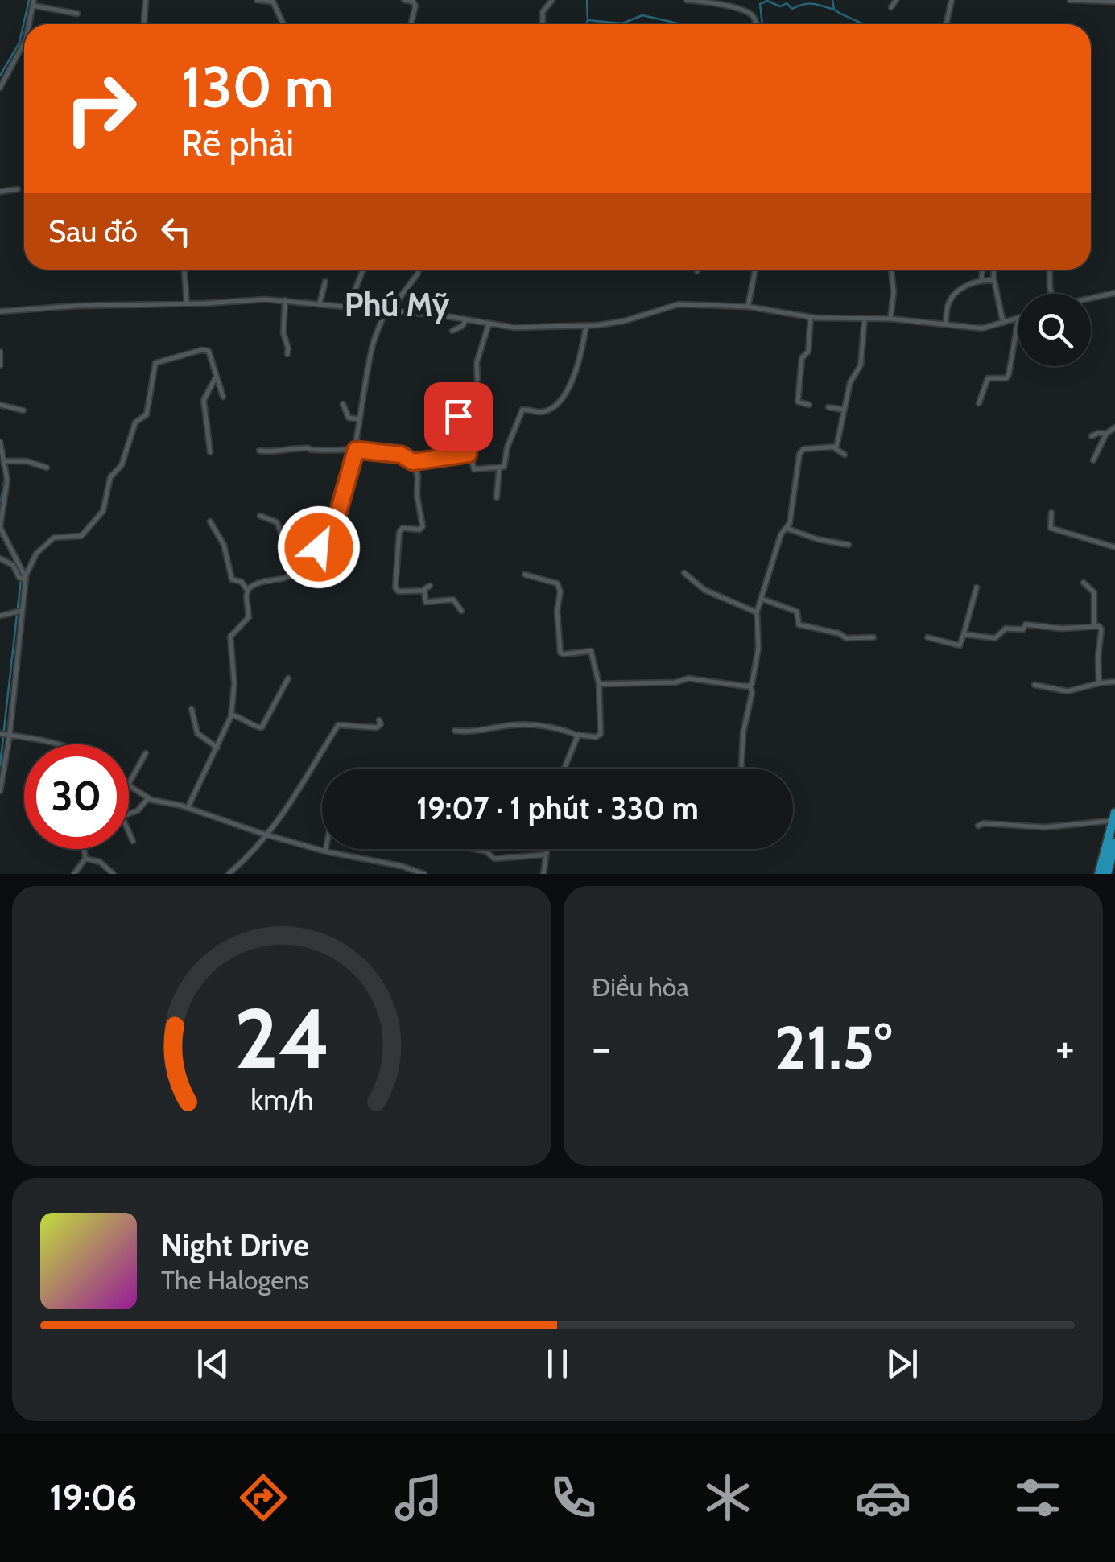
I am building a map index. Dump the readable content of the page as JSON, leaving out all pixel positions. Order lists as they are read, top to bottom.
{
  "districts": ["Phú Mỹ"],
  "page": {
    "turn": ["130 m", "Rẽ phải"],
    "then": "Sau đó",
    "limit": "30",
    "trip": "19:07 · 1 phút · 330 m",
    "tile": "Điều hòa",
    "heat": ["−", "21.5°", "+"],
    "song": ["Night Drive", "The Halogens"],
    "tabs": "19:06",
    "gauge": ["24", "km/h"]
  }
}
